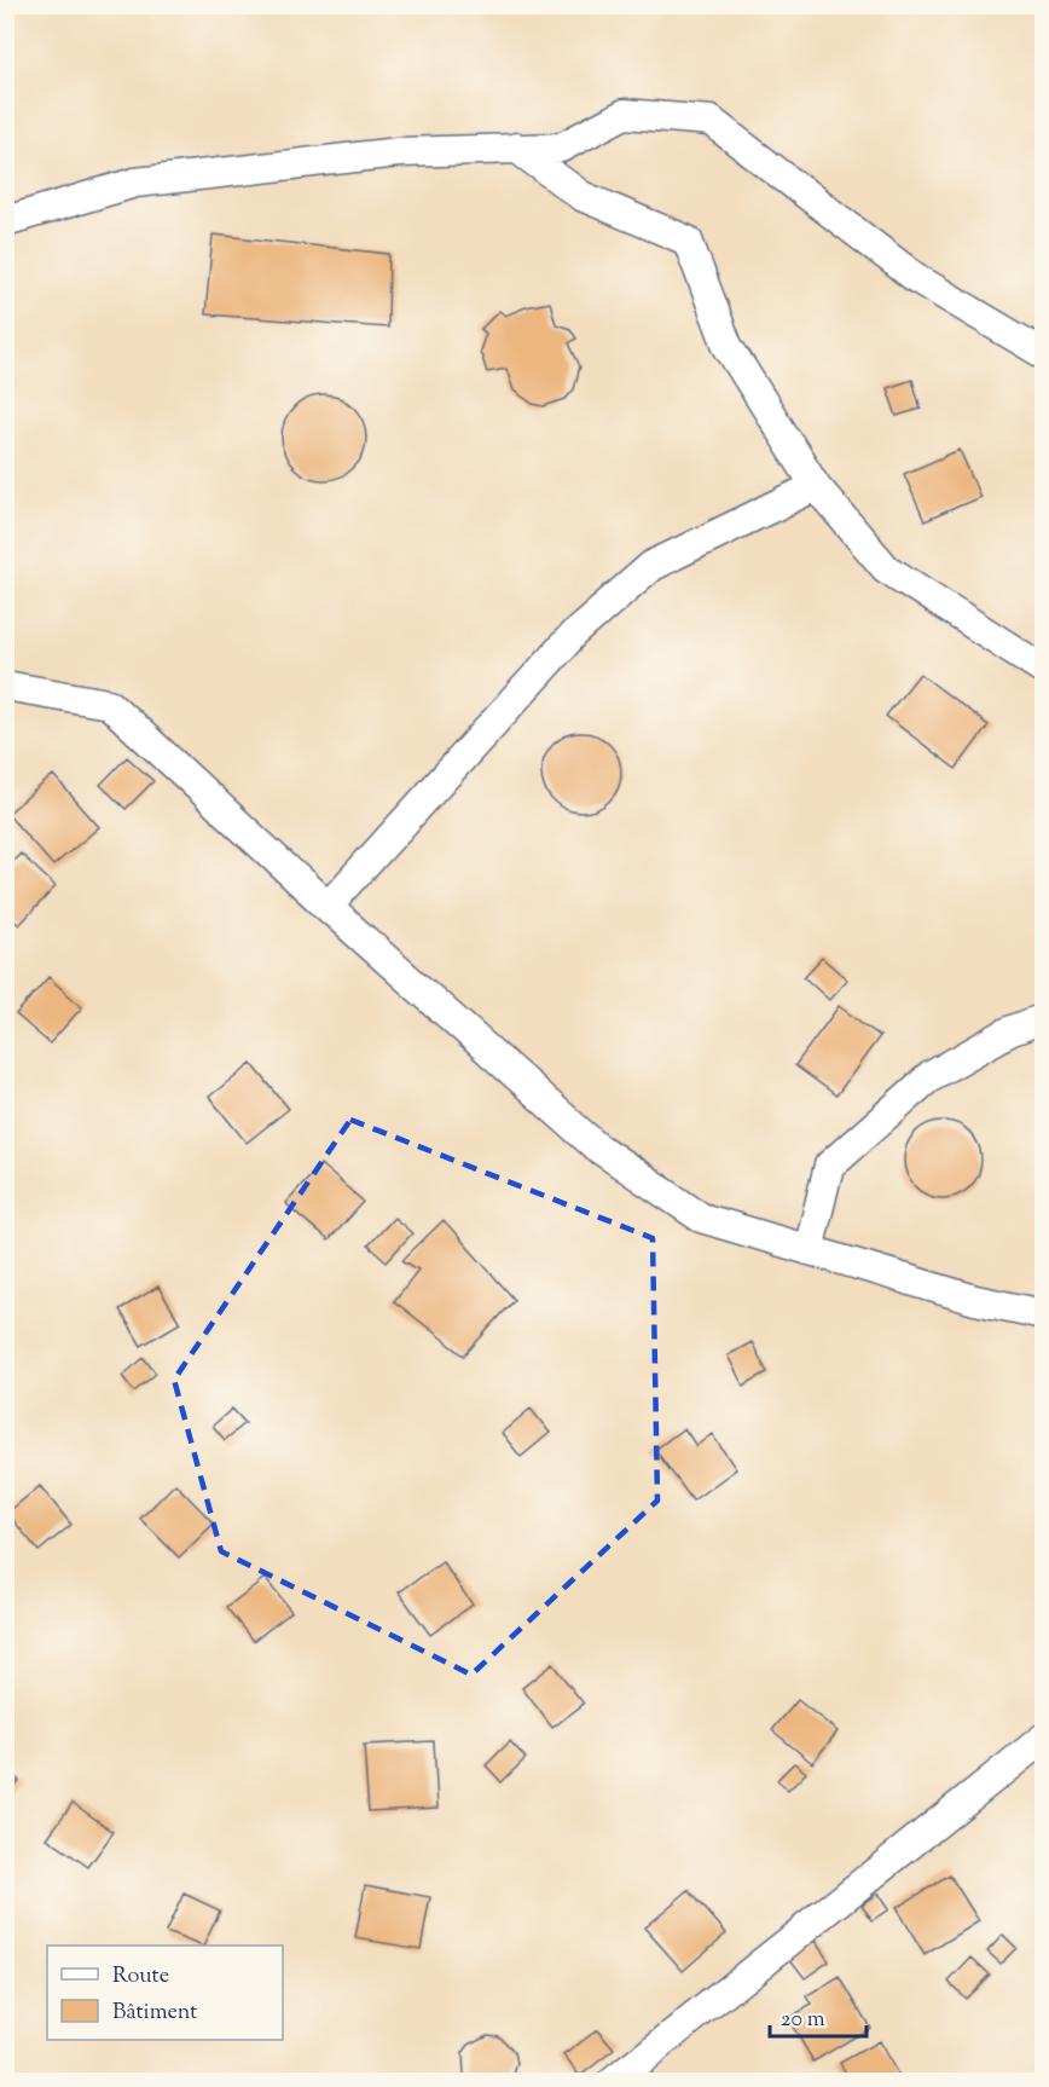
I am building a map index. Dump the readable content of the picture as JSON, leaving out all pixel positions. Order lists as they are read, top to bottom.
{
  "legend": ["Route", "Bâtiment"],
  "scale_bar": "20 m"
}
